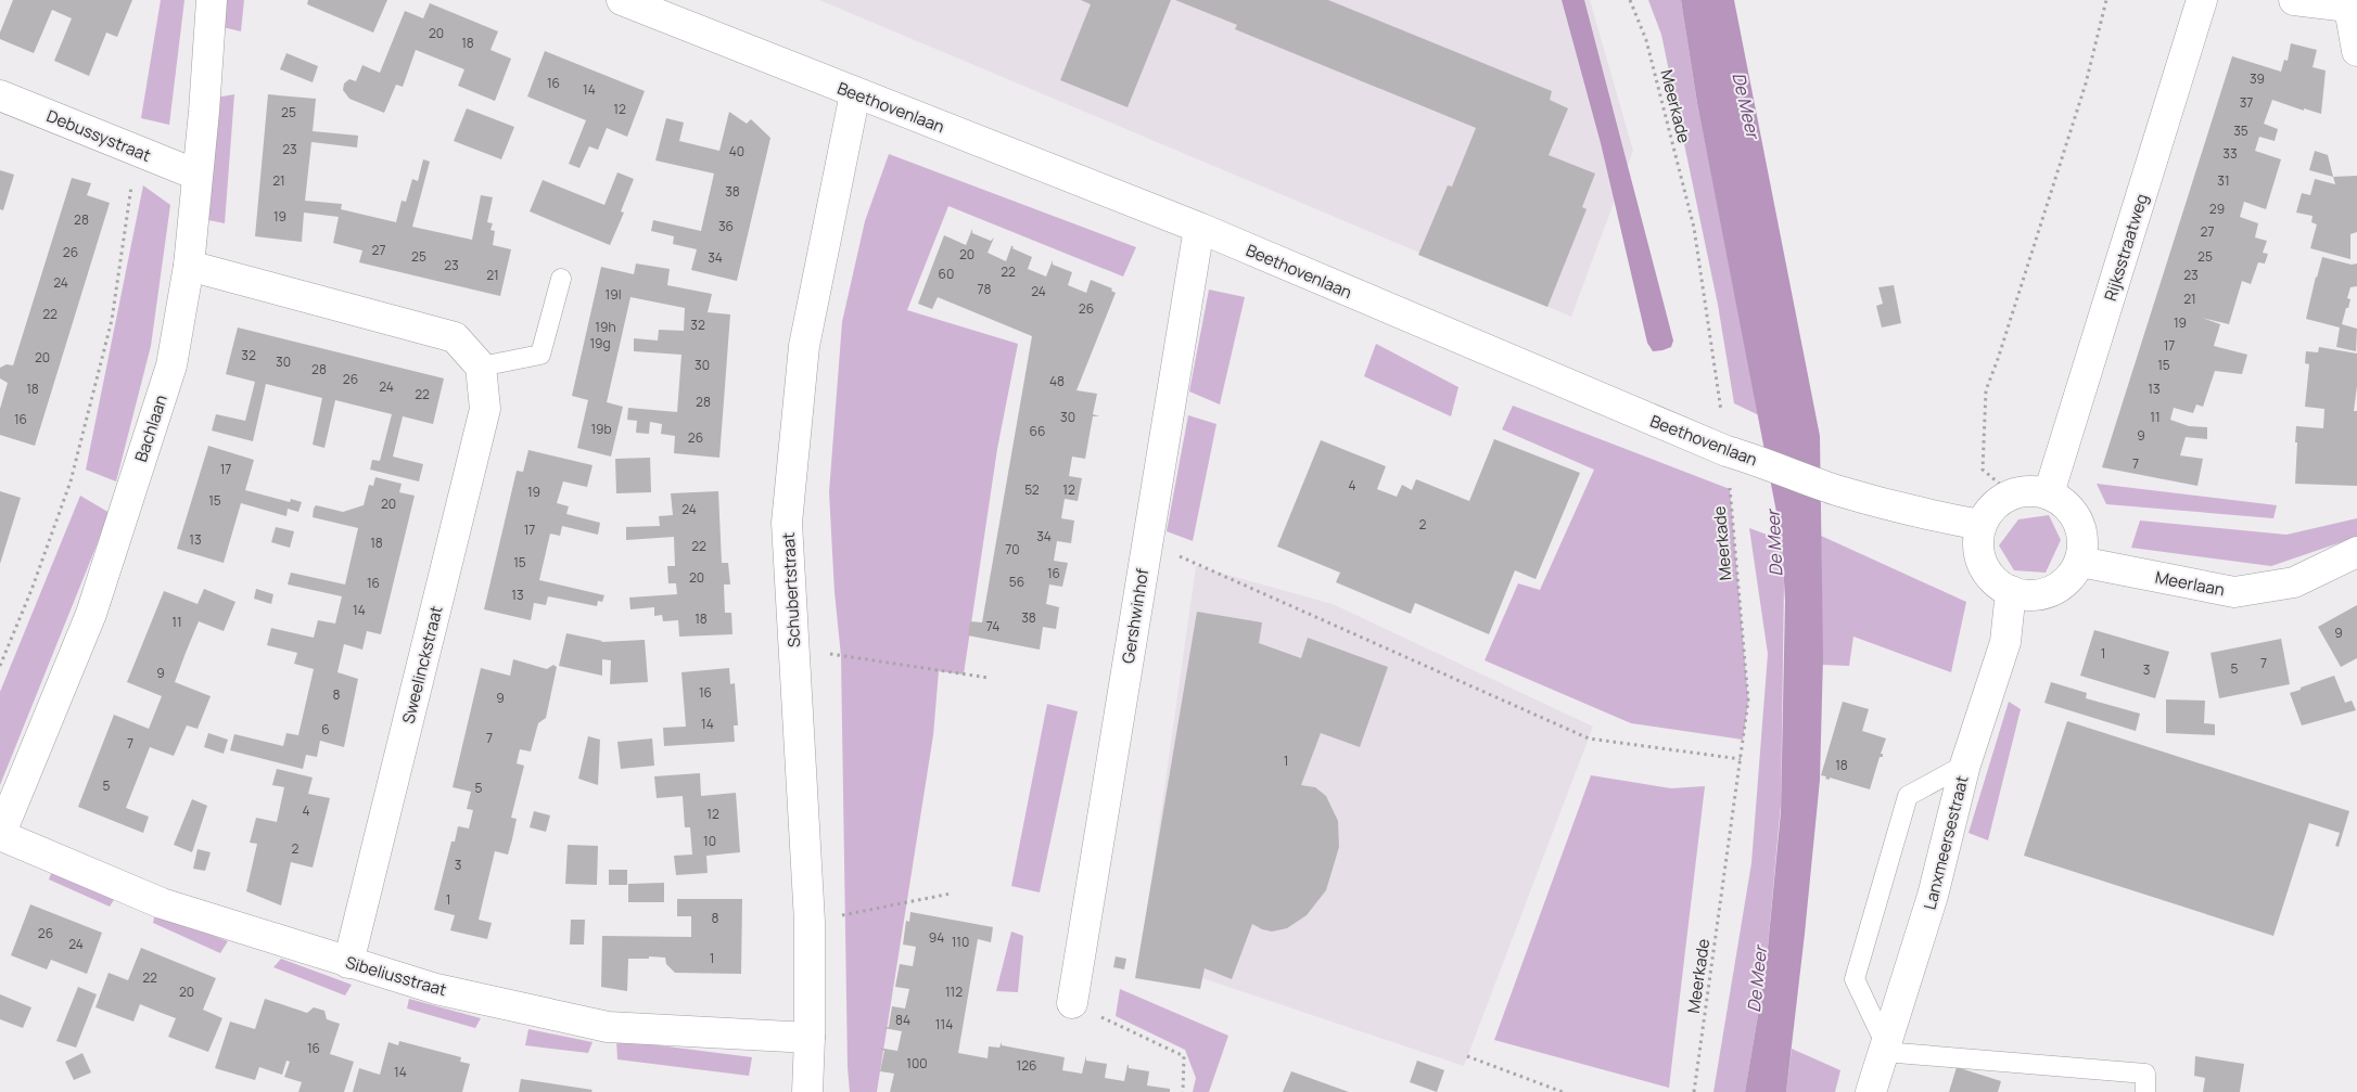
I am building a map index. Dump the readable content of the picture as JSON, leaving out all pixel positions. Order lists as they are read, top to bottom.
{
  "streets": {
    "street": [
      "Beethovenlaan",
      "Debussystraat",
      "Rijksstraatweg",
      "Bachlaan",
      "Meerlaan",
      "Schubertstraat",
      "Gershwinhof",
      "Sweelinckstraat",
      "Lanxmeersestraat",
      "Sibeliusstraat"
    ],
    "path": ["Meerkade"]
  },
  "crossings": [
    ["Meerkade", "Beethovenlaan"],
    ["Beethovenlaan", "Rijksstraatweg"],
    ["Beethovenlaan", "Meerlaan"],
    ["Beethovenlaan", "Schubertstraat"],
    ["Beethovenlaan", "Gershwinhof"],
    ["Beethovenlaan", "Lanxmeersestraat"],
    ["Debussystraat", "Bachlaan"],
    ["Rijksstraatweg", "Meerlaan"],
    ["Rijksstraatweg", "Lanxmeersestraat"],
    ["Bachlaan", "Sibeliusstraat"],
    ["Meerlaan", "Lanxmeersestraat"],
    ["Schubertstraat", "Sibeliusstraat"],
    ["Sweelinckstraat", "Sibeliusstraat"]
  ],
  "water": ["De Meer"],
  "house_numbers": [
    "20",
    "18",
    "39",
    "16",
    "14",
    "37",
    "12",
    "25",
    "35",
    "23",
    "40",
    "33",
    "21",
    "31",
    "38",
    "29",
    "19",
    "28",
    "36",
    "27",
    "27",
    "26",
    "20",
    "25",
    "25",
    "34",
    "23",
    "22",
    "60",
    "21",
    "23",
    "24",
    "78",
    "24",
    "19l",
    "21",
    "26",
    "22",
    "19",
    "32",
    "19h",
    "19g",
    "17",
    "32",
    "20",
    "30",
    "30",
    "15",
    "28",
    "26",
    "48",
    "24",
    "18",
    "13",
    "22",
    "28",
    "30",
    "11",
    "16",
    "19b",
    "66",
    "9",
    "26",
    "7",
    "17",
    "4",
    "52",
    "12",
    "19",
    "15",
    "20",
    "24",
    "2",
    "17",
    "34",
    "13",
    "18",
    "22",
    "70",
    "15",
    "16",
    "20",
    "56",
    "16",
    "13",
    "14",
    "38",
    "18",
    "11",
    "74",
    "9",
    "1",
    "7",
    "5",
    "3",
    "9",
    "16",
    "8",
    "9",
    "14",
    "6",
    "7",
    "7",
    "1",
    "18",
    "5",
    "5",
    "4",
    "12",
    "10",
    "2",
    "3",
    "1",
    "8",
    "26",
    "94",
    "110",
    "24",
    "1",
    "22",
    "20",
    "112",
    "84",
    "114",
    "16",
    "100",
    "126",
    "14"
  ]
}
